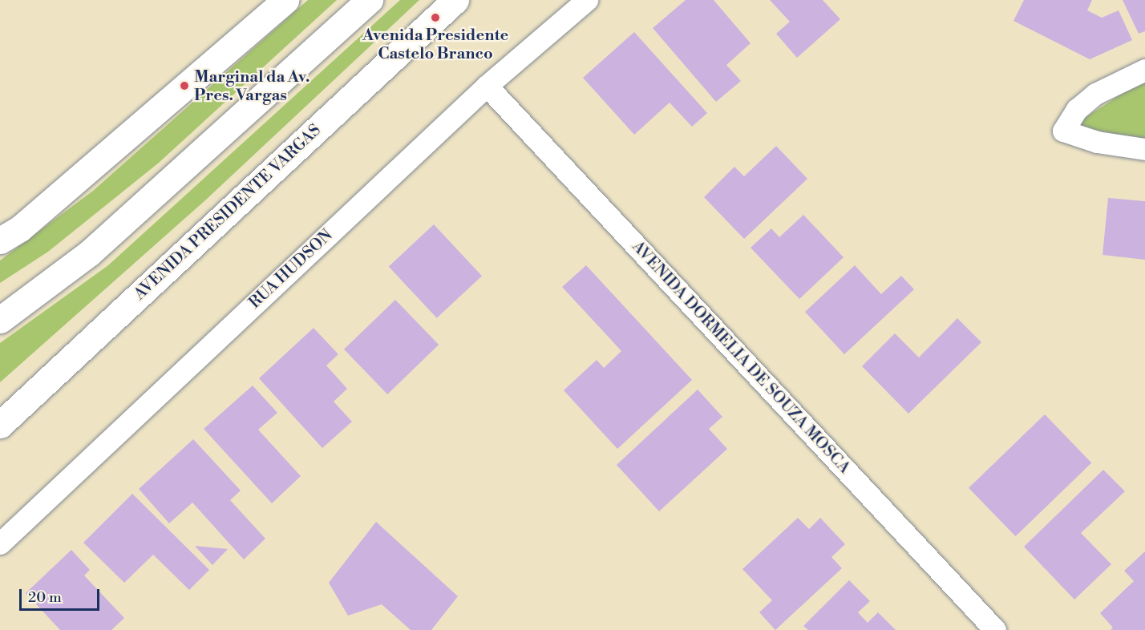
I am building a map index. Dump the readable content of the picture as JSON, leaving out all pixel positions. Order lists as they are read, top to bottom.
{
  "streets": {
    "main road": ["AVENIDA PRESIDENTE VARGAS"],
    "street": ["RUA HUDSON", "AVENIDA DORMELIA DE SOUZA MOSCA"]
  },
  "crossings": [
    ["RUA HUDSON", "AVENIDA DORMELIA DE SOUZA MOSCA"]
  ],
  "places": ["Avenida Presidente Castelo Branco", "Marginal da Av. Pres. Vargas"],
  "scale_bar": "20 m"
}
